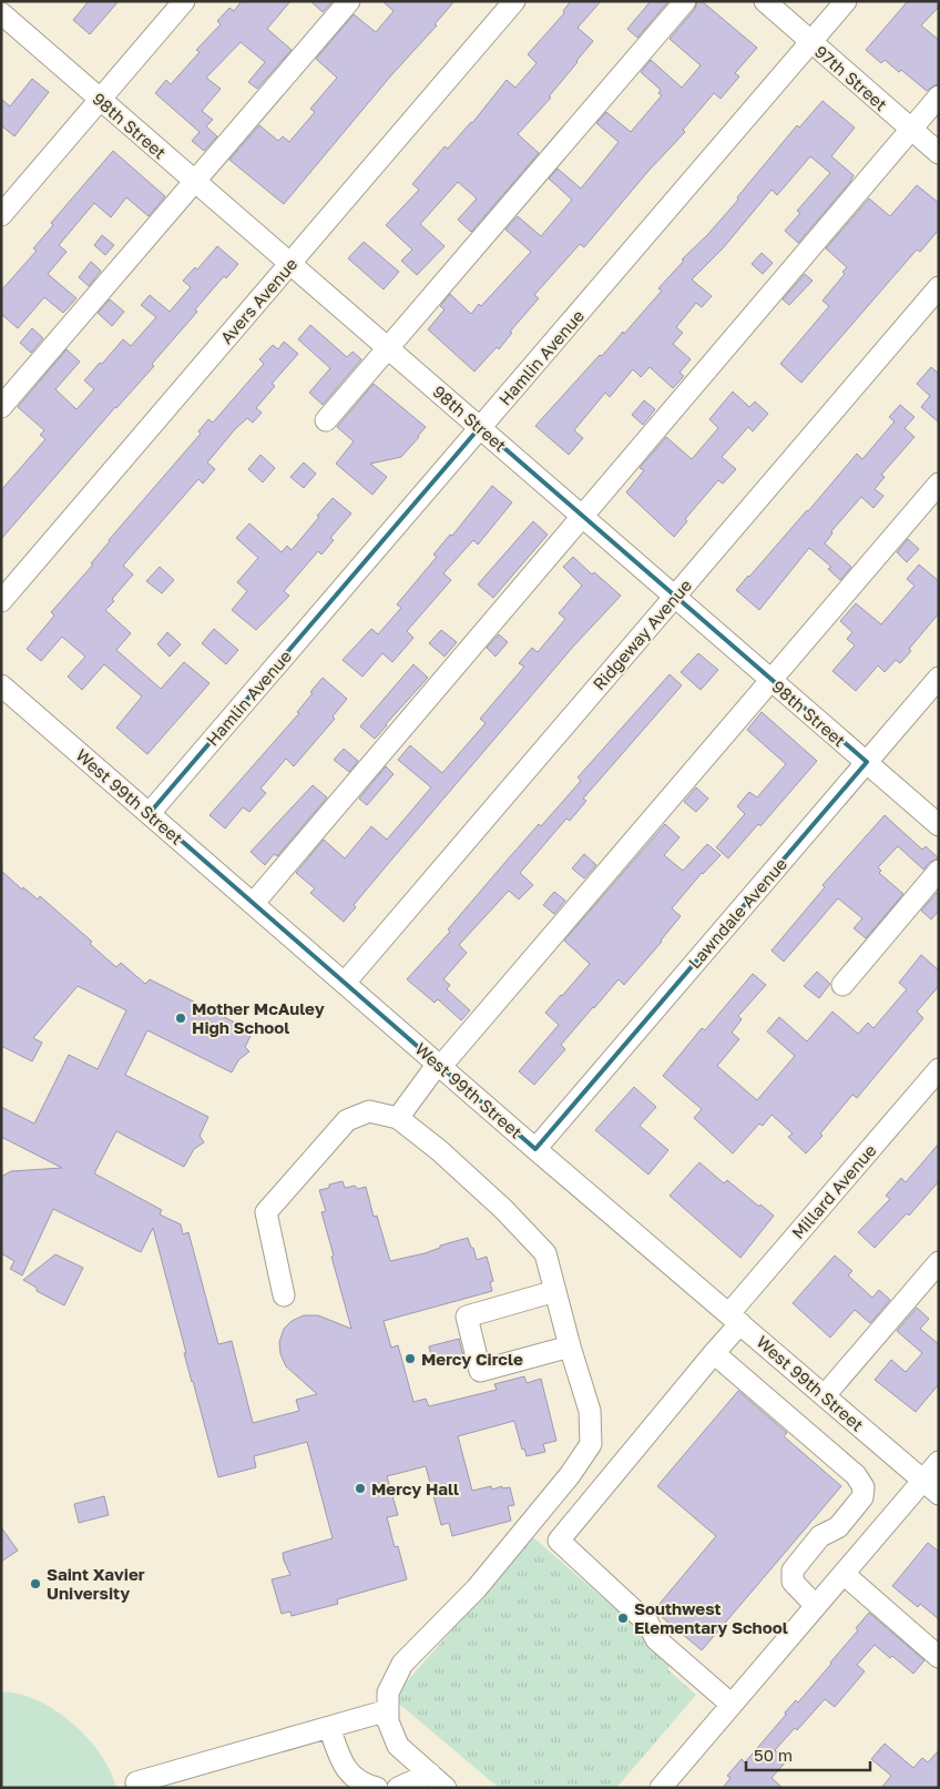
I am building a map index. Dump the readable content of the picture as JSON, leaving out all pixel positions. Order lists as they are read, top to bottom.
{
  "streets": {
    "street": [
      "97th Street",
      "98th Street",
      "Avers Avenue",
      "Hamlin Avenue",
      "Ridgeway Avenue",
      "West 99th Street",
      "Lawndale Avenue",
      "Millard Avenue"
    ]
  },
  "crossings": [
    ["97th Street", "Hamlin Avenue"],
    ["98th Street", "Avers Avenue"],
    ["98th Street", "Hamlin Avenue"],
    ["98th Street", "Ridgeway Avenue"],
    ["98th Street", "Lawndale Avenue"],
    ["Hamlin Avenue", "West 99th Street"],
    ["Ridgeway Avenue", "West 99th Street"],
    ["West 99th Street", "Lawndale Avenue"],
    ["West 99th Street", "Millard Avenue"]
  ],
  "places": [
    "Mother McAuley High School",
    "Mercy Circle",
    "Mercy Hall",
    "Saint Xavier University",
    "Southwest Elementary School"
  ],
  "scale_bar": "50 m"
}
